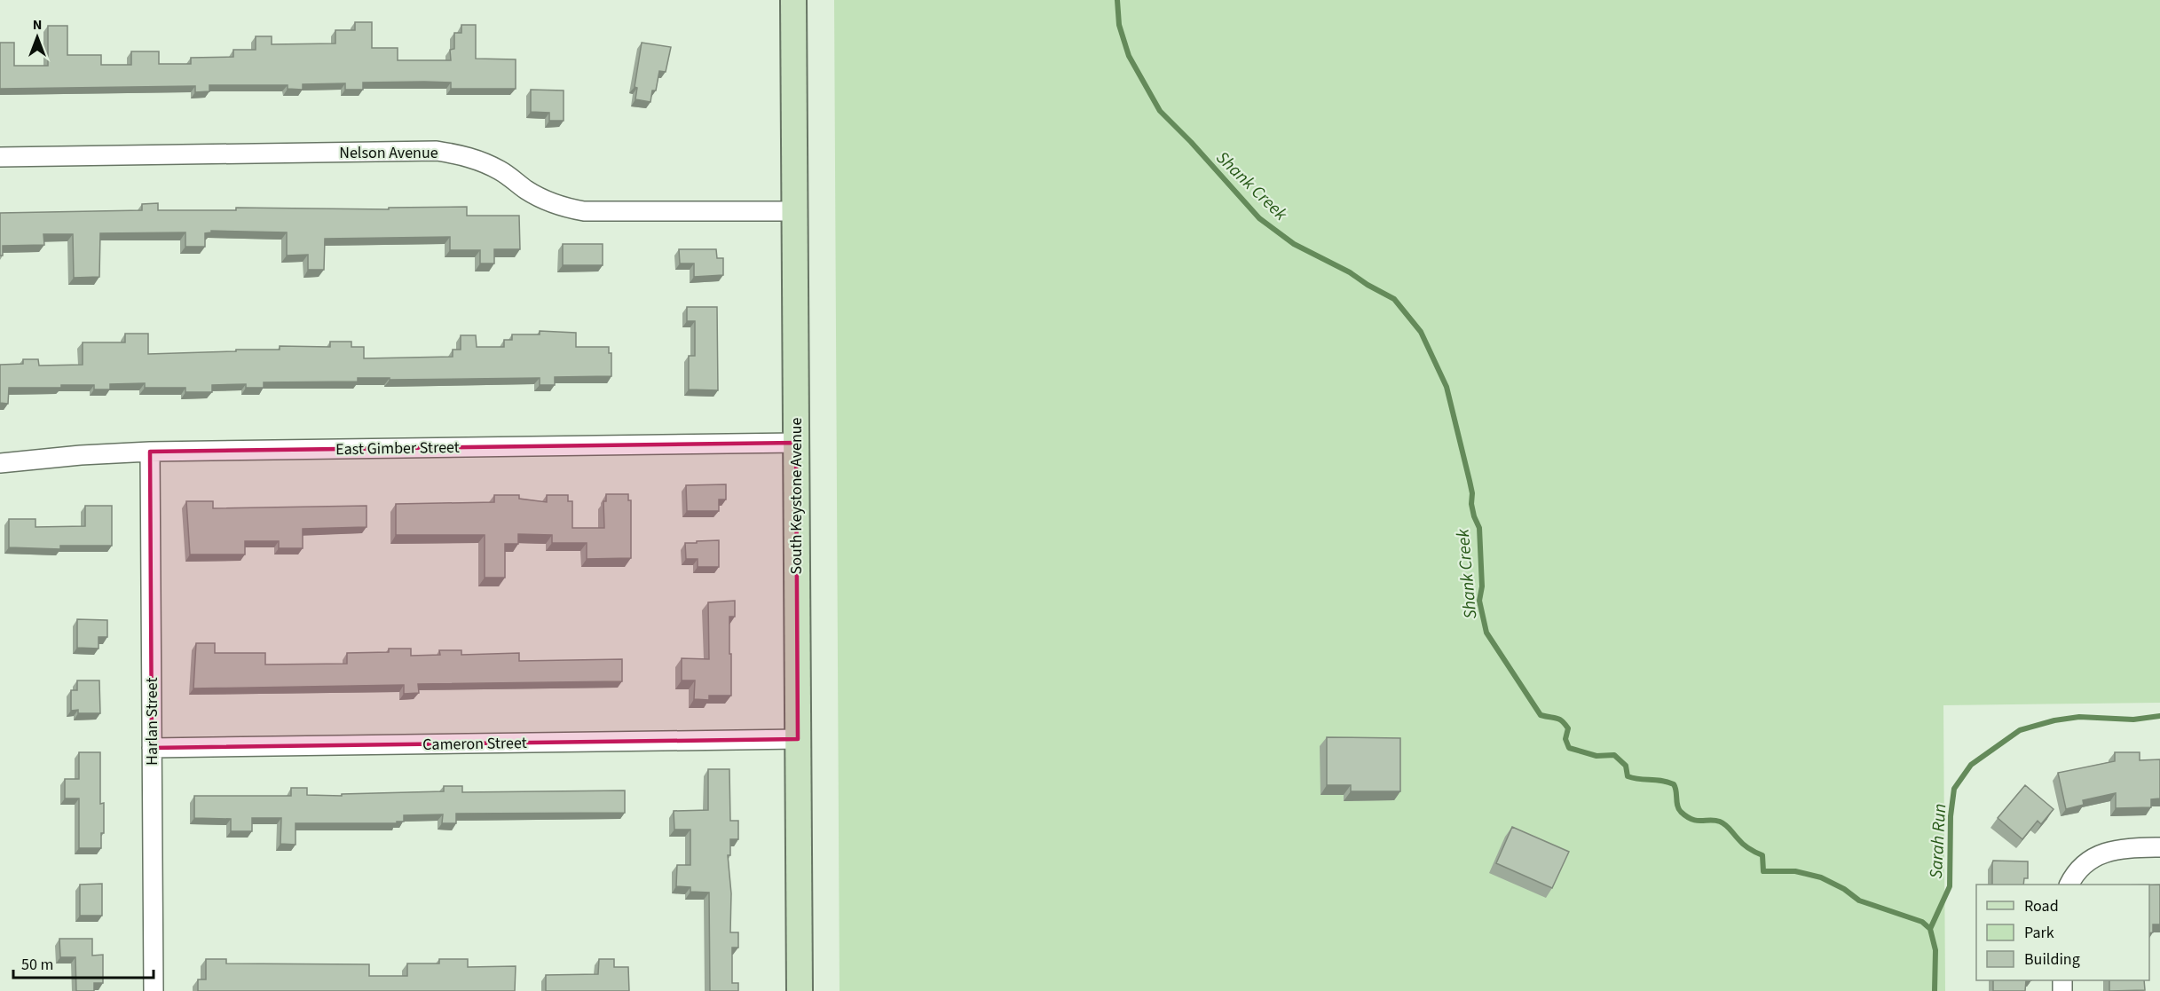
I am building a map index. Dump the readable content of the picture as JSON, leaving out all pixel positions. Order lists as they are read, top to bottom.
{
  "streets": {
    "main road": ["South Keystone Avenue"],
    "street": [
      "Nelson Avenue",
      "East Gimber Street",
      "Harlan Street",
      "Cameron Street"
    ]
  },
  "crossings": [
    ["Nelson Avenue", "South Keystone Avenue"],
    ["East Gimber Street", "South Keystone Avenue"],
    ["East Gimber Street", "Harlan Street"],
    ["South Keystone Avenue", "Cameron Street"],
    ["Harlan Street", "Cameron Street"]
  ],
  "water": ["Shank Creek", "Sarah Run"],
  "legend": ["Road", "Park", "Building"],
  "scale_bar": "50 m",
  "north": "top"
}
